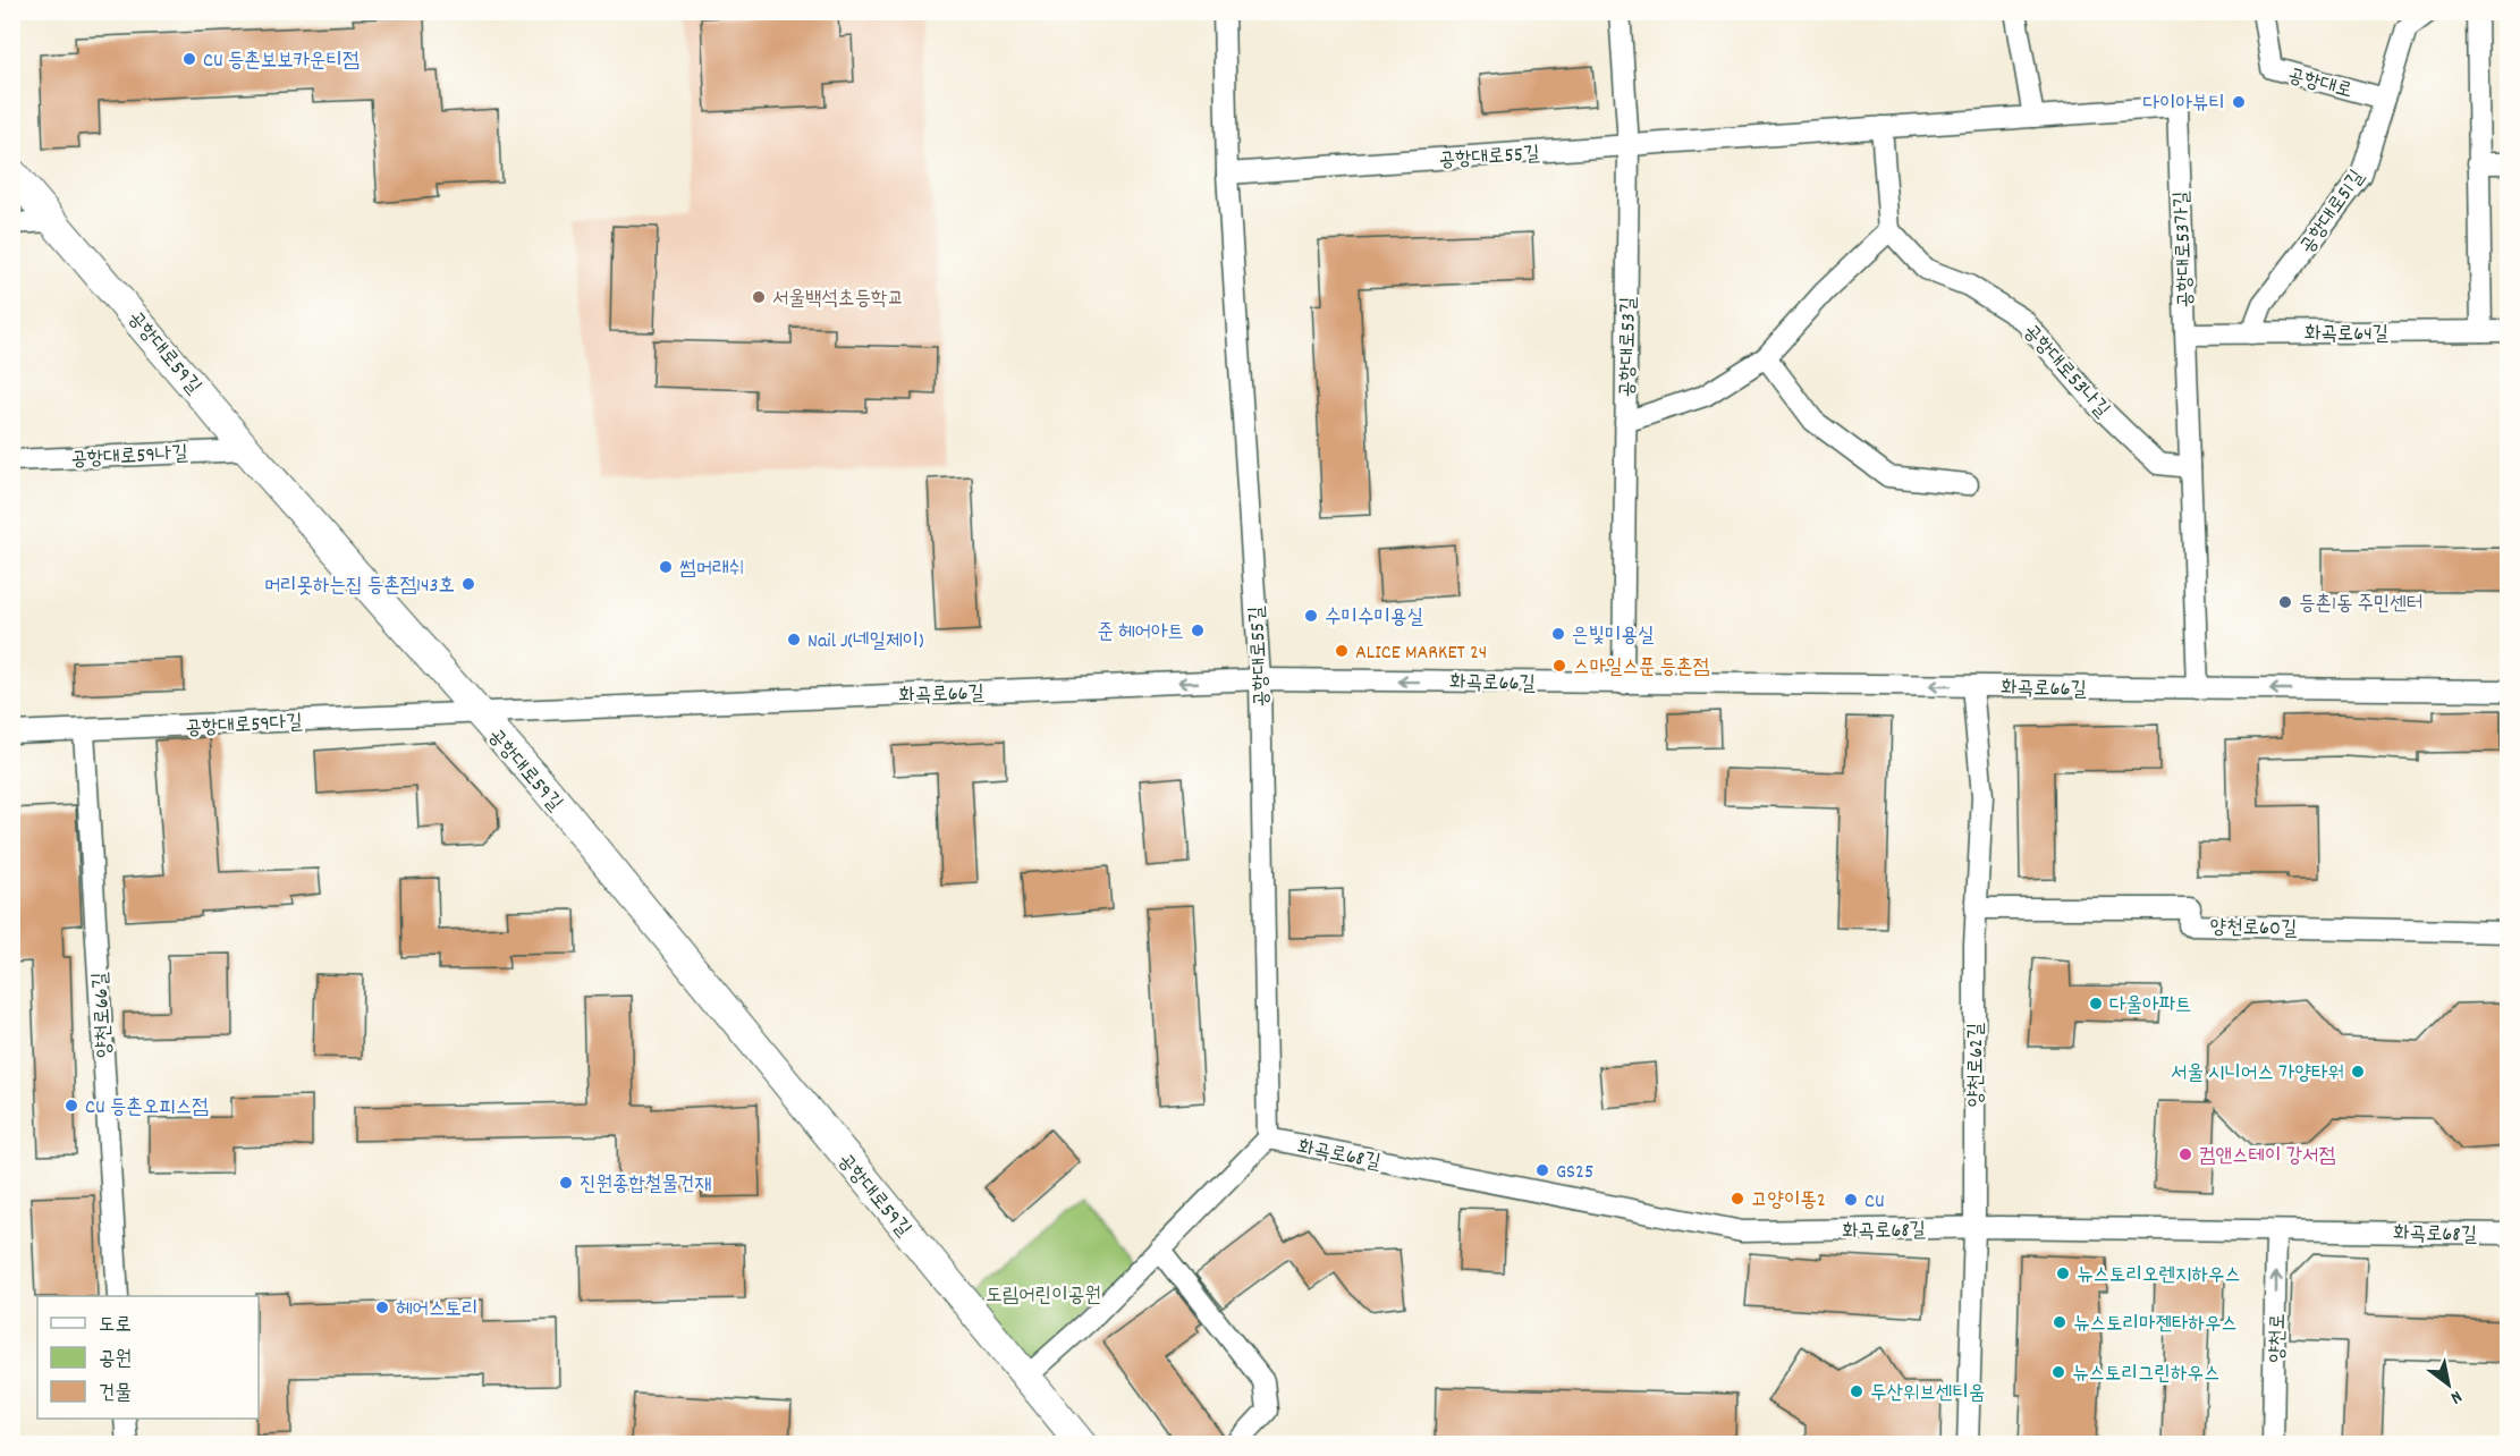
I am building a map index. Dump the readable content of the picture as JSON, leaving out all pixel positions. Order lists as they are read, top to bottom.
{
  "streets": {
    "main road": ["공항대로59길"],
    "street": [
      "공항대로",
      "공항대로55길",
      "공항대로51길",
      "공항대로53가길",
      "화곡로64길",
      "공항대로53길",
      "공항대로53나길",
      "공항대로59나길",
      "화곡로66길",
      "공항대로59다길",
      "양천로60길",
      "양천로66길",
      "양천로62길",
      "화곡로68길",
      "양천로"
    ]
  },
  "crossings": [
    ["공항대로", "공항대로51길"],
    ["공항대로55길", "공항대로53가길"],
    ["공항대로55길", "공항대로53길"],
    ["공항대로55길", "화곡로66길"],
    ["공항대로55길", "화곡로68길"],
    ["공항대로51길", "화곡로64길"],
    ["공항대로53가길", "화곡로64길"],
    ["공항대로53가길", "공항대로53길"],
    ["공항대로53가길", "공항대로53나길"],
    ["공항대로53가길", "화곡로66길"],
    ["공항대로53길", "화곡로66길"],
    ["공항대로59길", "공항대로59나길"],
    ["공항대로59길", "화곡로66길"],
    ["공항대로59길", "공항대로59다길"],
    ["화곡로66길", "공항대로59다길"],
    ["화곡로66길", "양천로62길"],
    ["공항대로59다길", "양천로66길"],
    ["양천로60길", "양천로62길"],
    ["양천로62길", "화곡로68길"],
    ["화곡로68길", "양천로"]
  ],
  "one_way": ["화곡로66길", "양천로"],
  "parks": ["도림어린이공원"],
  "places": [
    "CU 등촌보보카운티점",
    "다이아뷰티",
    "서울백석초등학교",
    "썸머래쉬",
    "머리못하는집 등촌점143호",
    "등촌1동 주민센터",
    "수미수미용실",
    "준 헤어아트",
    "은빛미용실",
    "Nail J(네일제이)",
    "ALICE MARKET 24",
    "스마일스푼 등촌점",
    "다울아파트",
    "서울 시니어스 가양타워",
    "CU 등촌오피스점",
    "컴앤스테이 강서점",
    "GS25",
    "진원종합철물건재",
    "고양이똥2",
    "CU",
    "뉴스토리오렌지하우스",
    "헤어스토리",
    "뉴스토리마젠타하우스",
    "뉴스토리그린하우스",
    "두산위브센티움"
  ],
  "legend": ["도로", "공원", "건물"],
  "north": "bottom right"
}
